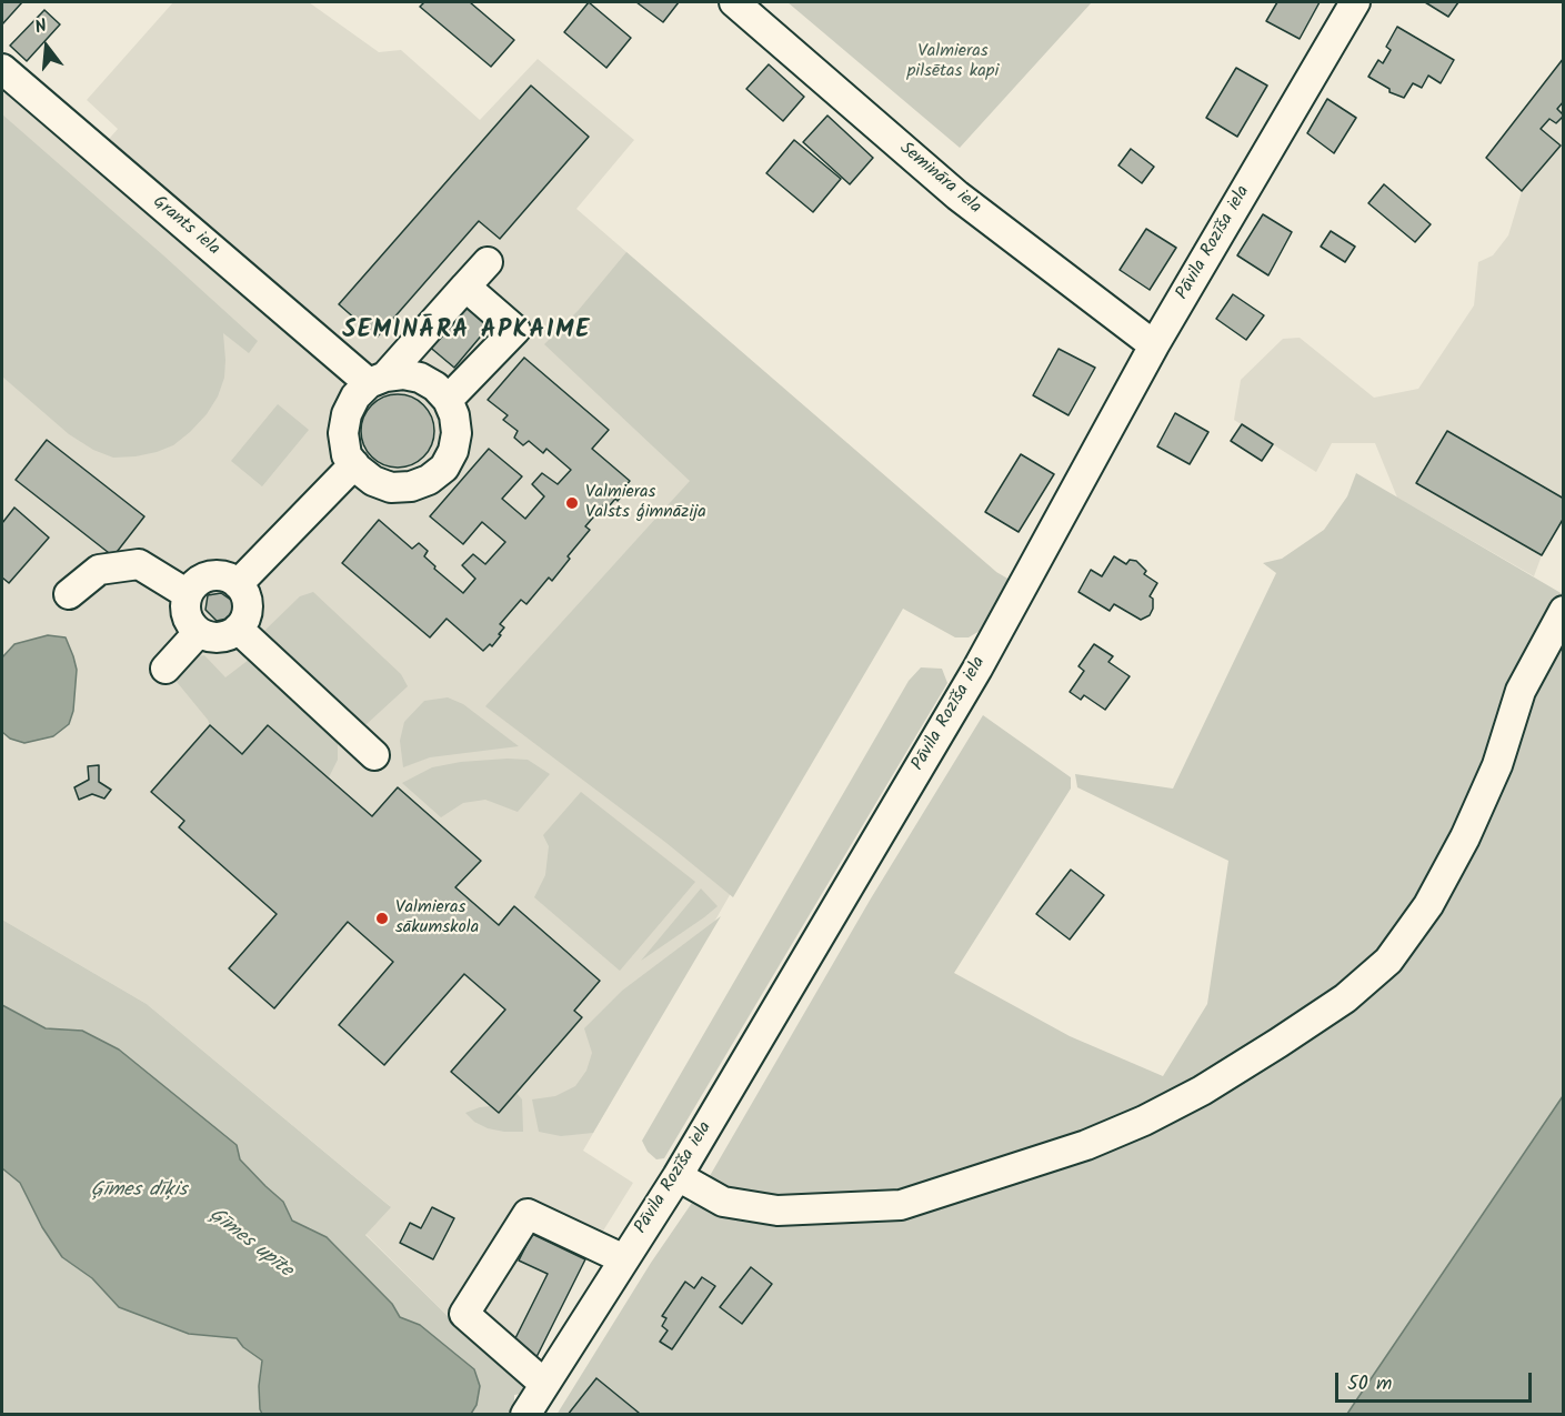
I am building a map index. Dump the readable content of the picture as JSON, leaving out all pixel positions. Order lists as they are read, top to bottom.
{
  "streets": {
    "street": ["Semināra iela", "Grants iela", "Pāvila Rozīša iela"]
  },
  "crossings": [
    ["Semināra iela", "Pāvila Rozīša iela"]
  ],
  "districts": ["SEMINĀRA APKAIME"],
  "water": ["Ģīmes dīķis", "Ģīmes upīte"],
  "parks": ["Valmieras pilsētas kapi"],
  "places": ["Valmieras Valsts ģimnāzija", "Valmieras sākumskola"],
  "scale_bar": "50 m",
  "north": "top"
}
